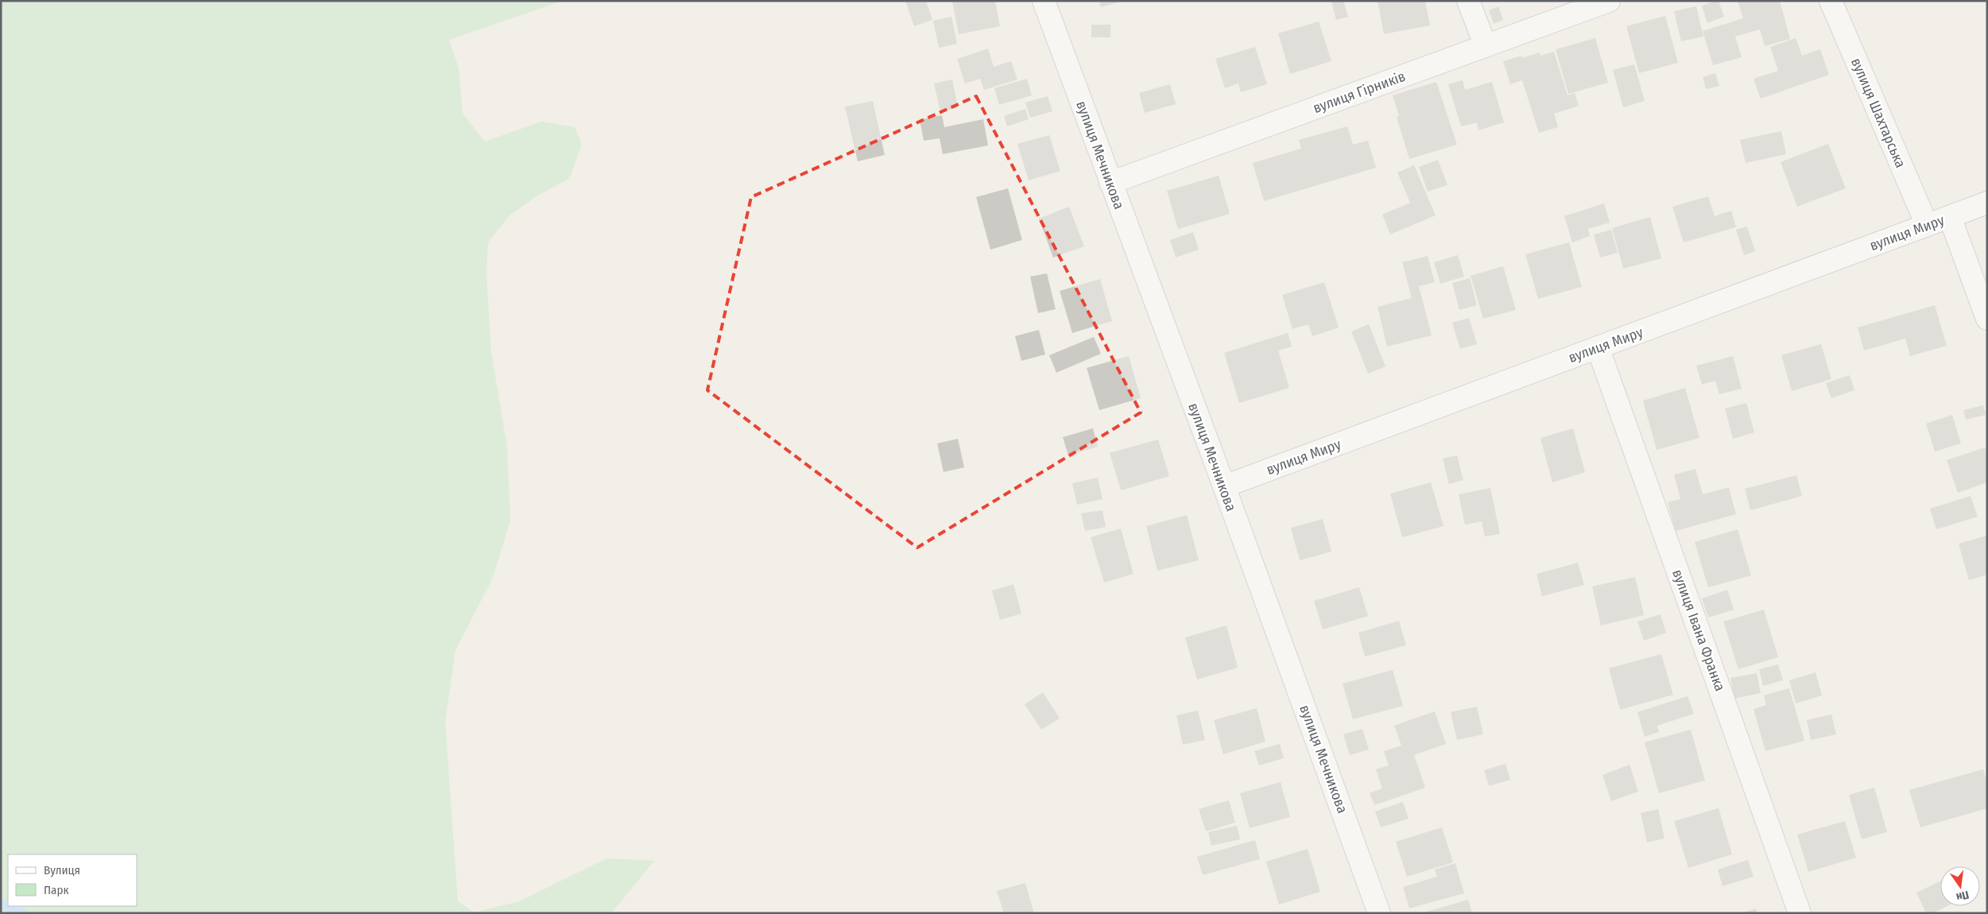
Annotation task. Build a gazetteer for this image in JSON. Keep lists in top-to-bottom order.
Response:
{
  "streets": {
    "street": [
      "вулиця Гірників",
      "вулиця Шахтарська",
      "вулиця Мечникова",
      "вулиця Миру",
      "вулиця Івана Франка"
    ]
  },
  "crossings": [
    ["вулиця Гірників", "вулиця Мечникова"],
    ["вулиця Шахтарська", "вулиця Миру"],
    ["вулиця Мечникова", "вулиця Миру"],
    ["вулиця Миру", "вулиця Івана Франка"]
  ],
  "legend": ["Вулиця", "Парк"],
  "north": "bottom"
}
